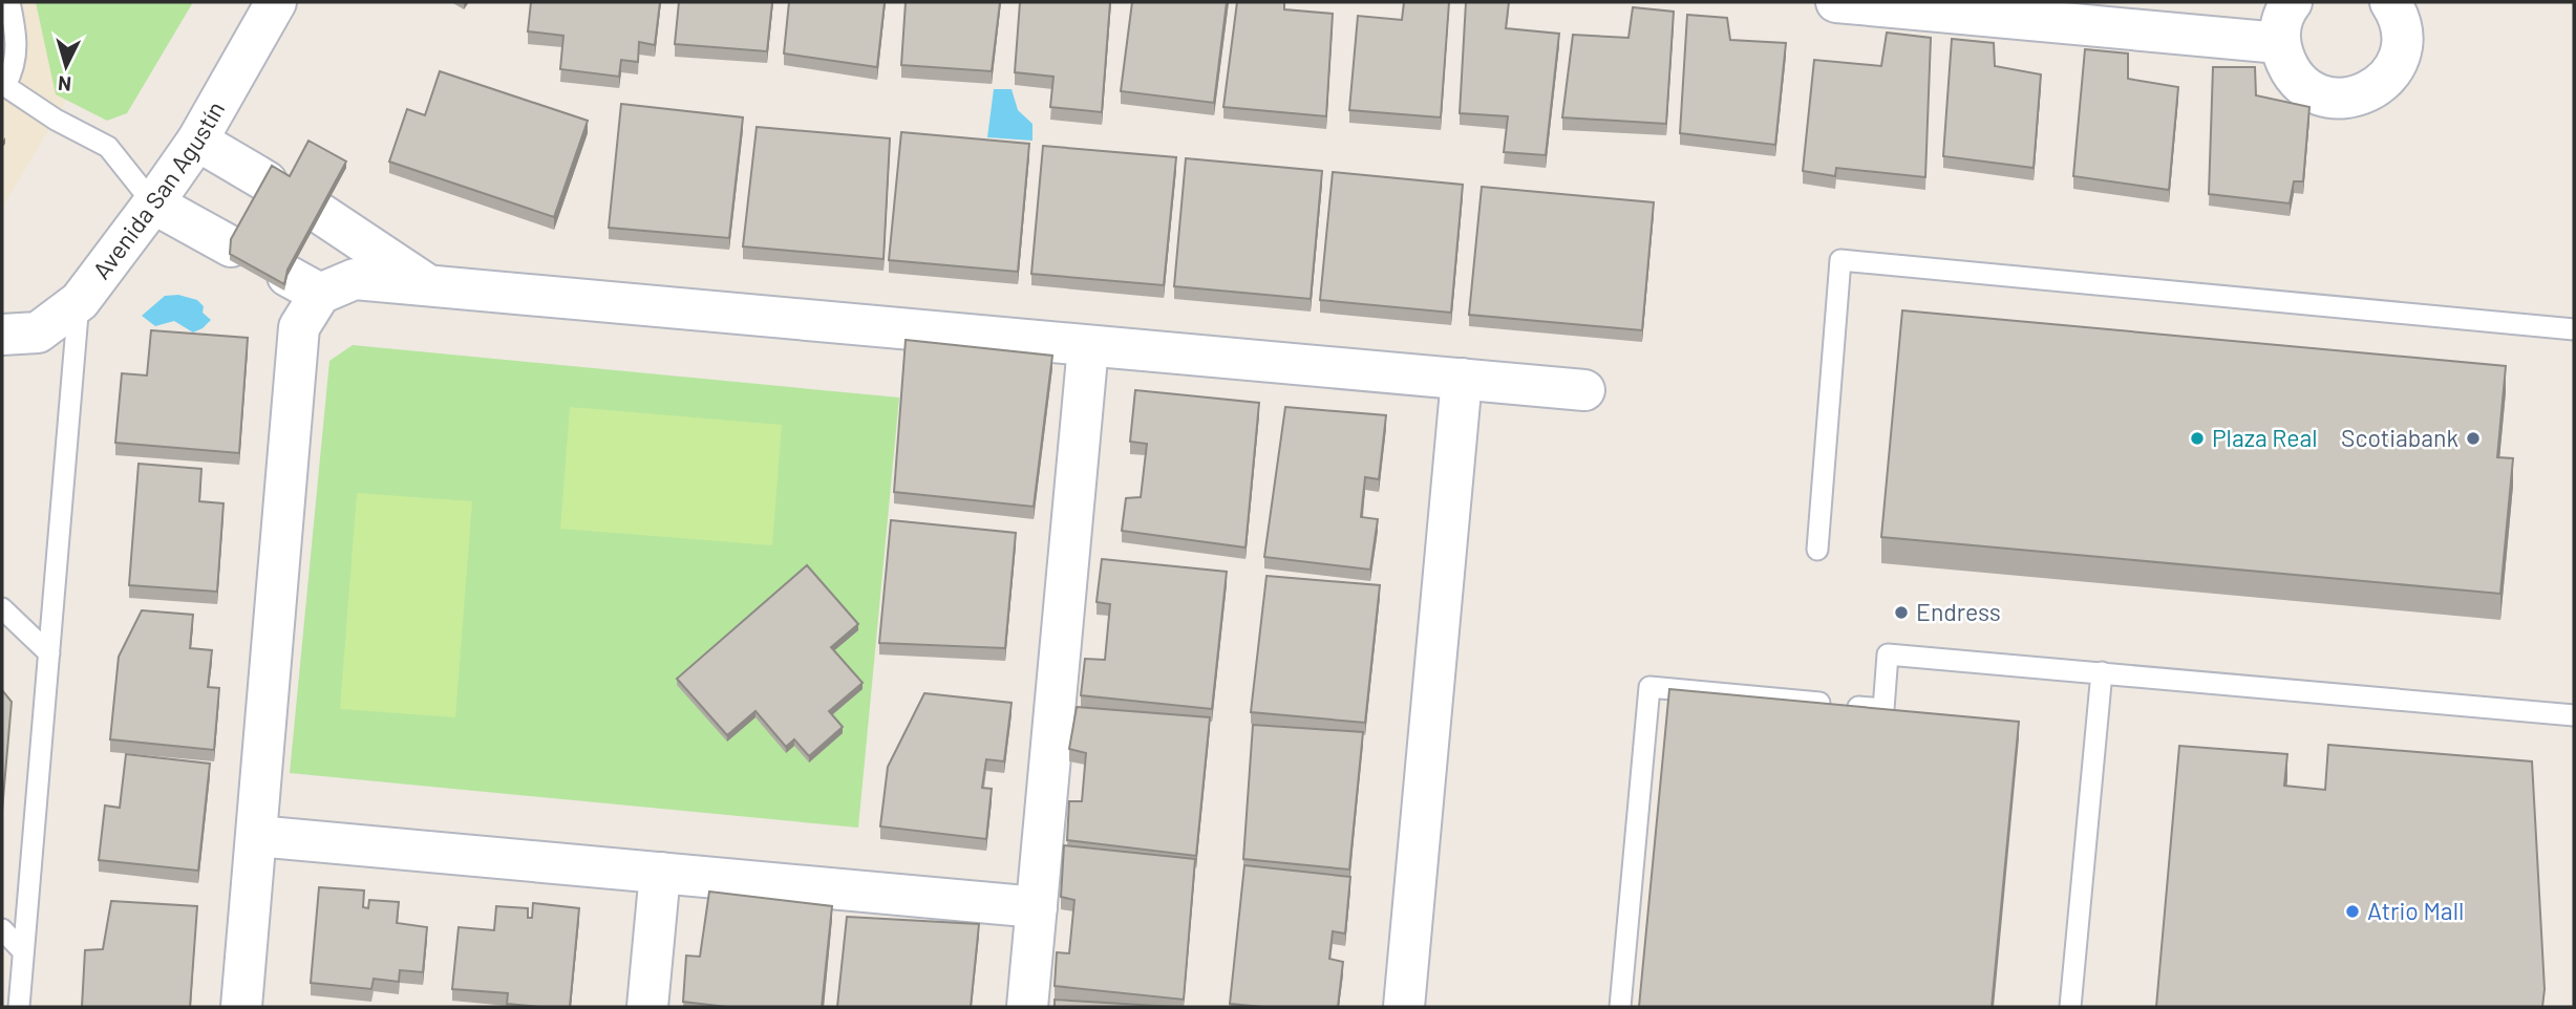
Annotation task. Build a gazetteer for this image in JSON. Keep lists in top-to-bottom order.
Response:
{
  "streets": {
    "street": ["Avenida San Agustín"]
  },
  "places": [
    "Plaza Real",
    "Scotiabank",
    "Endress",
    "Atrio Mall"
  ],
  "north": "bottom"
}
